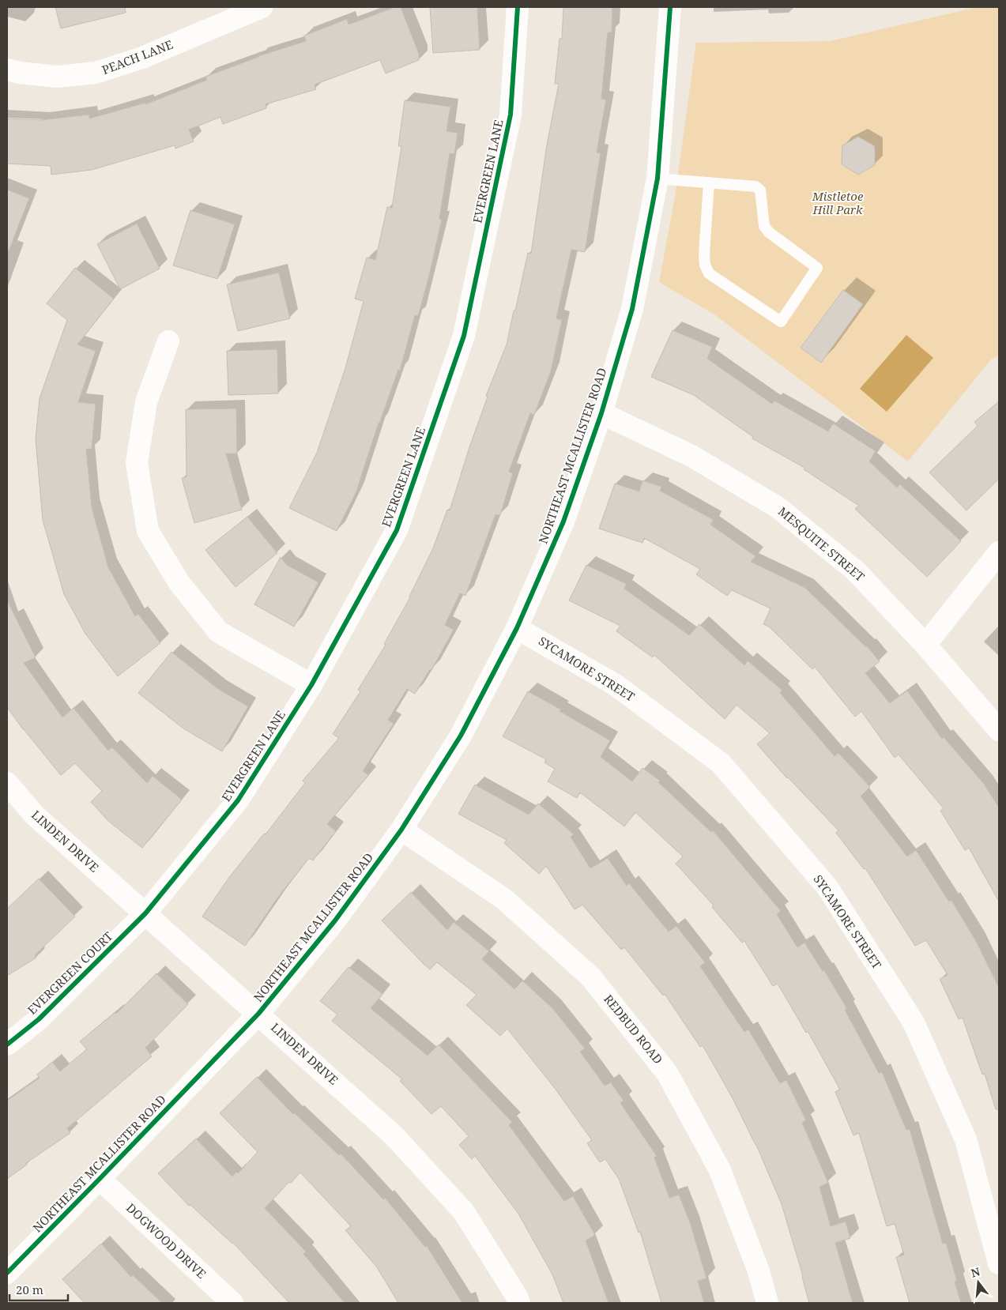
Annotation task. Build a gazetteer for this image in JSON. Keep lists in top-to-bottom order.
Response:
{
  "streets": {
    "street": [
      "PEACH LANE",
      "EVERGREEN LANE",
      "NORTHEAST MCALLISTER ROAD",
      "MESQUITE STREET",
      "SYCAMORE STREET",
      "LINDEN DRIVE",
      "EVERGREEN COURT",
      "REDBUD ROAD",
      "DOGWOOD DRIVE"
    ]
  },
  "crossings": [
    ["EVERGREEN LANE", "LINDEN DRIVE"],
    ["EVERGREEN LANE", "EVERGREEN COURT"],
    ["NORTHEAST MCALLISTER ROAD", "MESQUITE STREET"],
    ["NORTHEAST MCALLISTER ROAD", "SYCAMORE STREET"],
    ["NORTHEAST MCALLISTER ROAD", "LINDEN DRIVE"],
    ["NORTHEAST MCALLISTER ROAD", "REDBUD ROAD"],
    ["NORTHEAST MCALLISTER ROAD", "DOGWOOD DRIVE"],
    ["LINDEN DRIVE", "EVERGREEN COURT"]
  ],
  "parks": ["Mistletoe Hill Park"],
  "scale_bar": "20 m",
  "north": "top"
}
